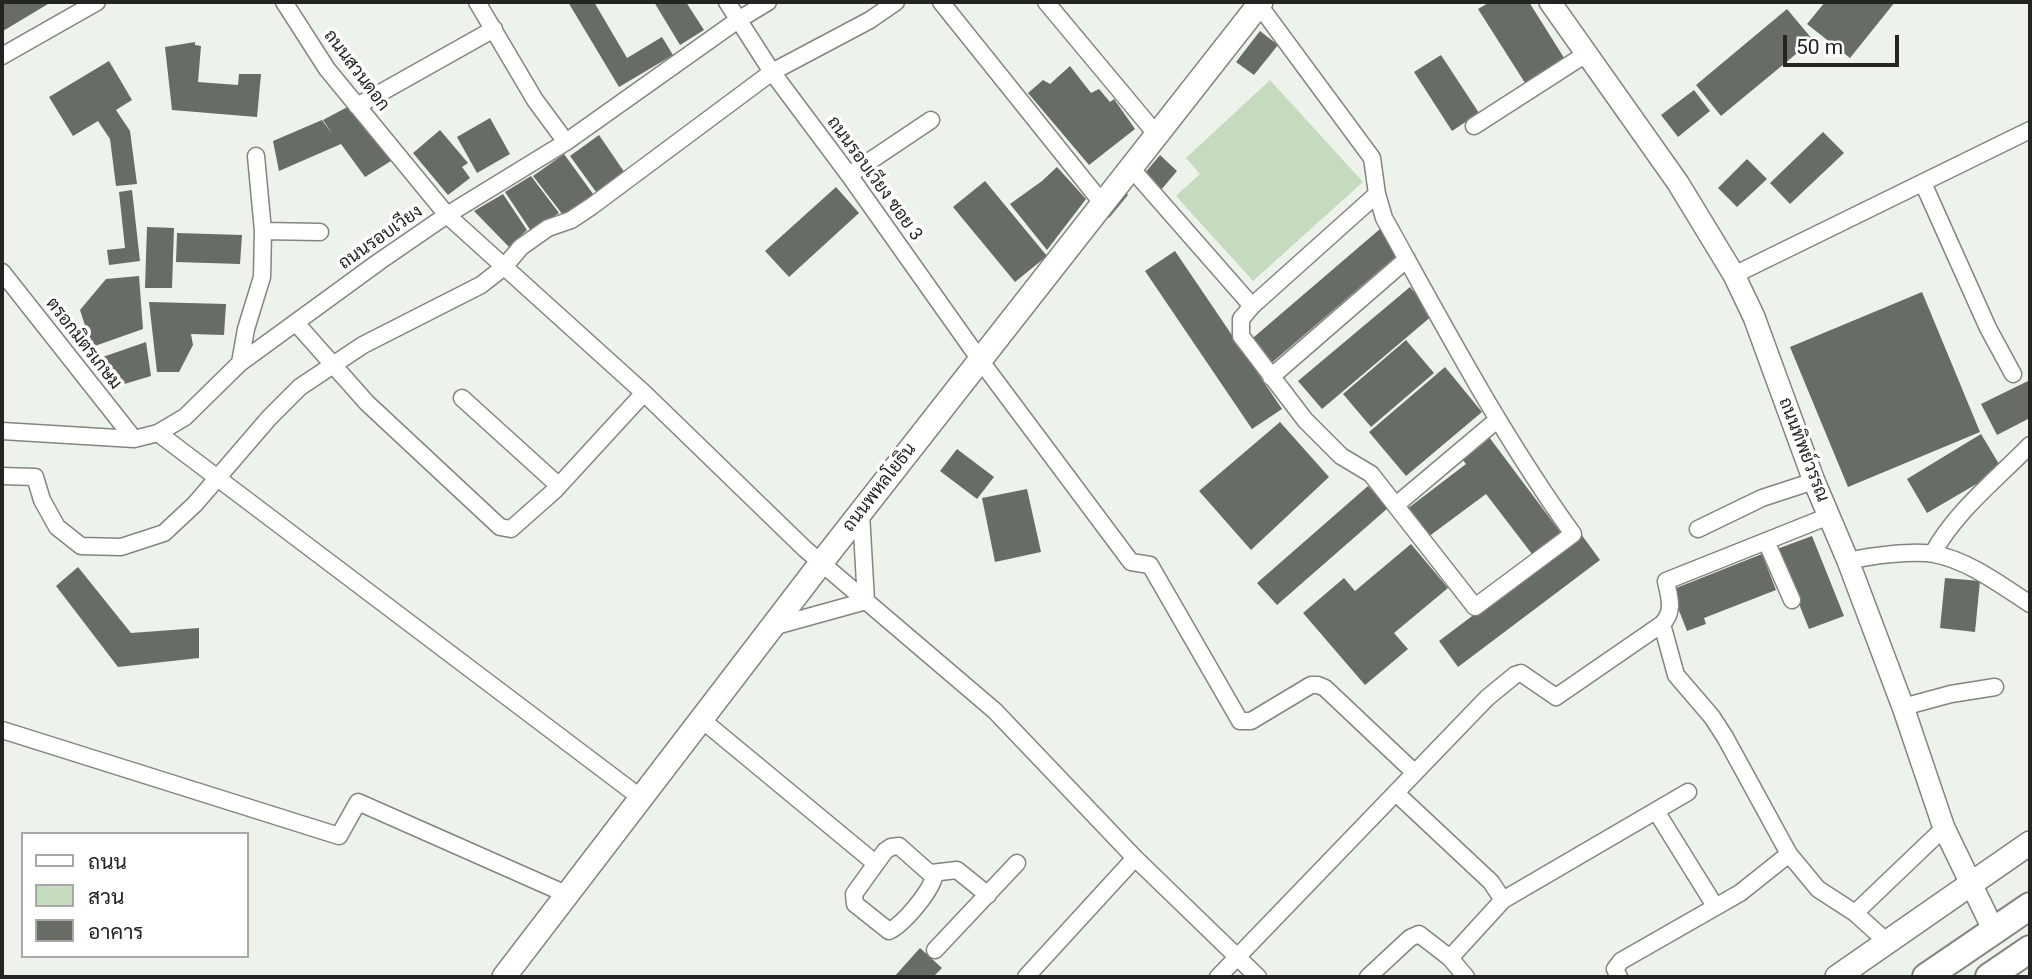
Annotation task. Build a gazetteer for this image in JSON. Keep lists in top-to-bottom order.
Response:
{
  "streets": {
    "main road": ["ถนนพหลโยธิน"],
    "street": [
      "ถนนสวนดอก",
      "ถนนรอบเวียง ซอย 3",
      "ถนนรอบเวียง",
      "ตรอกมิตรเกษม",
      "ถนนทิพย์วรรณ"
    ]
  },
  "crossings": [
    ["ถนนสวนดอก", "ถนนรอบเวียง"],
    ["ถนนสวนดอก", "ถนนพหลโยธิน"],
    ["ถนนรอบเวียง ซอย 3", "ถนนรอบเวียง"],
    ["ถนนรอบเวียง ซอย 3", "ถนนพหลโยธิน"],
    ["ถนนรอบเวียง", "ตรอกมิตรเกษม"]
  ],
  "legend": ["ถนน", "สวน", "อาคาร"],
  "scale_bar": "50 m"
}
